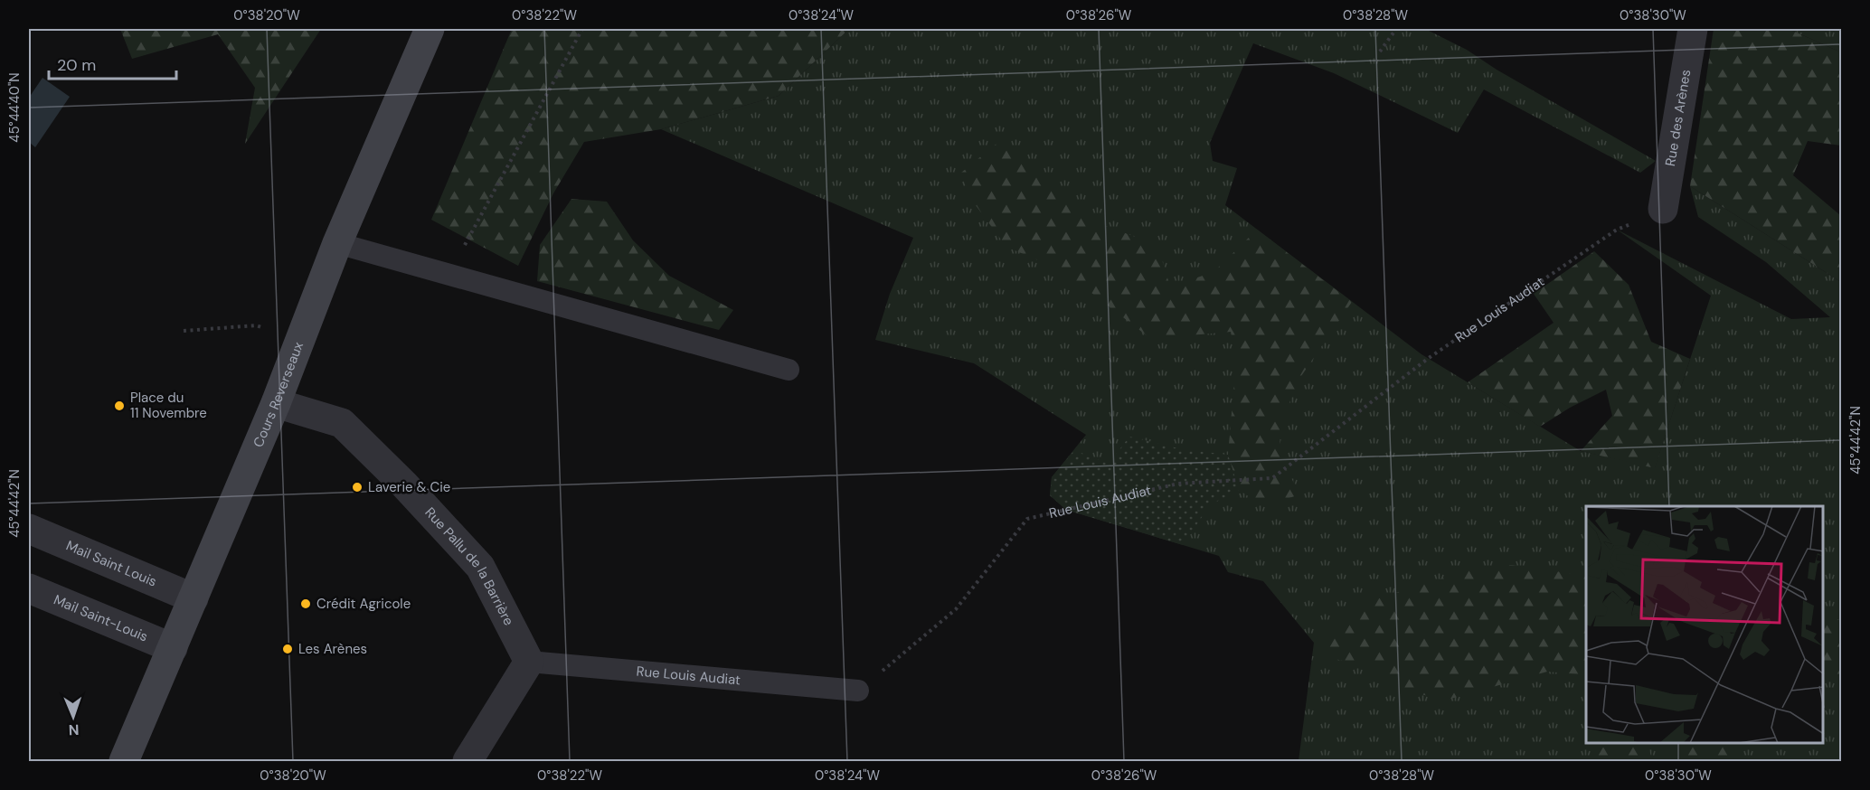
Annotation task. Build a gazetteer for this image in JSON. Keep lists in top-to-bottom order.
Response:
{
  "streets": {
    "main road": ["Cours Reverseaux"],
    "street": [
      "Rue des Arènes",
      "Mail Saint Louis",
      "Rue Pallu de la Barrière",
      "Mail Saint-Louis"
    ],
    "lane": ["Rue Louis Audiat"]
  },
  "crossings": [
    ["Rue des Arènes", "Rue Louis Audiat"],
    ["Rue Louis Audiat", "Rue Pallu de la Barrière"],
    ["Cours Reverseaux", "Mail Saint Louis"],
    ["Cours Reverseaux", "Rue Pallu de la Barrière"],
    ["Cours Reverseaux", "Mail Saint-Louis"]
  ],
  "places": [
    "Place du 11 Novembre",
    "Laverie & Cie",
    "Crédit Agricole",
    "Les Arènes"
  ],
  "scale_bar": "20 m",
  "north": "bottom",
  "coordinates": [
    "0°38'20\"W",
    "0°38'22\"W",
    "0°38'24\"W",
    "0°38'26\"W",
    "0°38'28\"W",
    "0°38'30\"W",
    "45°44'40\"N",
    "45°44'42\"N"
  ]
}
